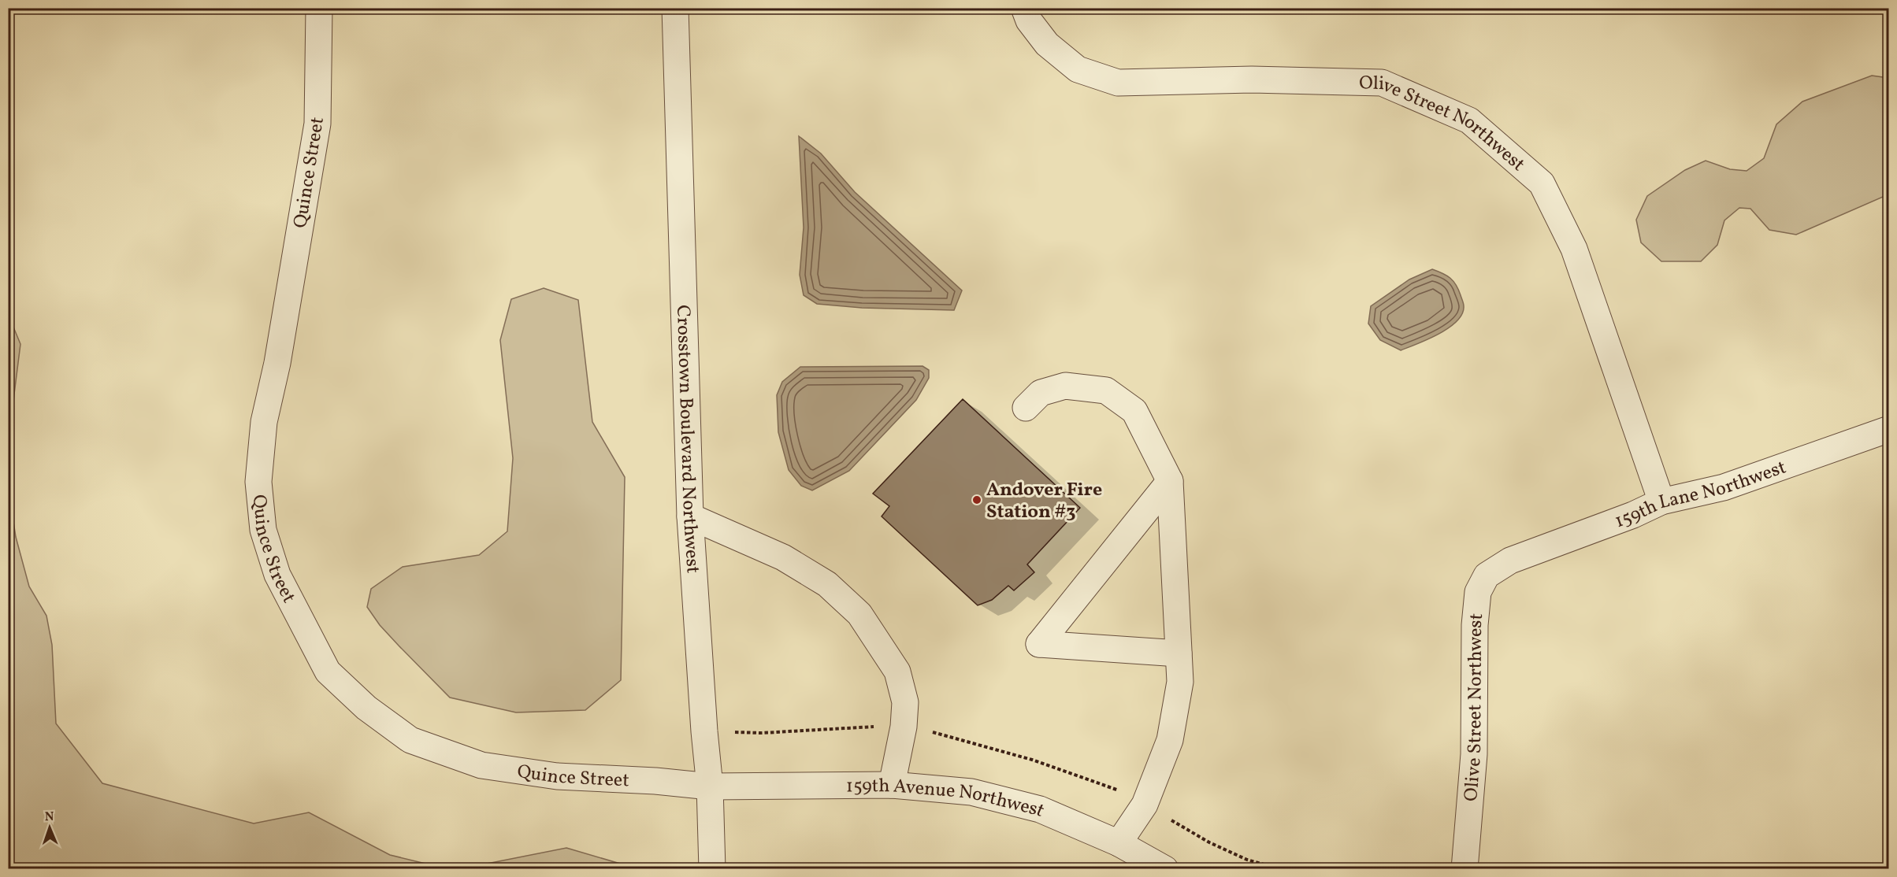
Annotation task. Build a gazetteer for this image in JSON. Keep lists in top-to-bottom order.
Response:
{
  "streets": {
    "street": [
      "Olive Street Northwest",
      "Quince Street",
      "Crosstown Boulevard Northwest",
      "159th Lane Northwest",
      "159th Avenue Northwest"
    ]
  },
  "crossings": [
    ["Olive Street Northwest", "159th Lane Northwest"],
    ["Quince Street", "Crosstown Boulevard Northwest"],
    ["Quince Street", "159th Avenue Northwest"],
    ["Crosstown Boulevard Northwest", "159th Avenue Northwest"]
  ],
  "places": ["Andover Fire Station #3"],
  "north": "top"
}
